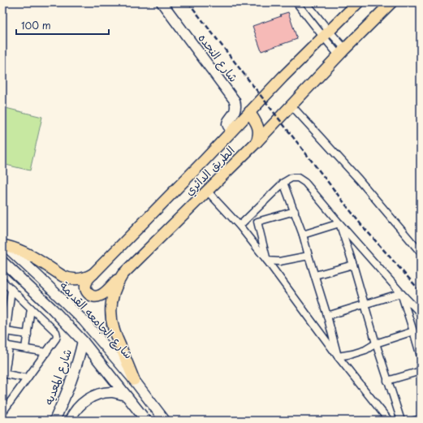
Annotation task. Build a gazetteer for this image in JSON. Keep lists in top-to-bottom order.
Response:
{
  "streets": {
    "main road": [
      "شارع النجده",
      "الطريق الدائري",
      "شارع الجامعه القديمة",
      "شارع المعديه"
    ]
  },
  "crossings": [
    ["شارع النجده", "الطريق الدائري"],
    ["الطريق الدائري", "شارع الجامعه القديمة"]
  ],
  "scale_bar": "100 m"
}
